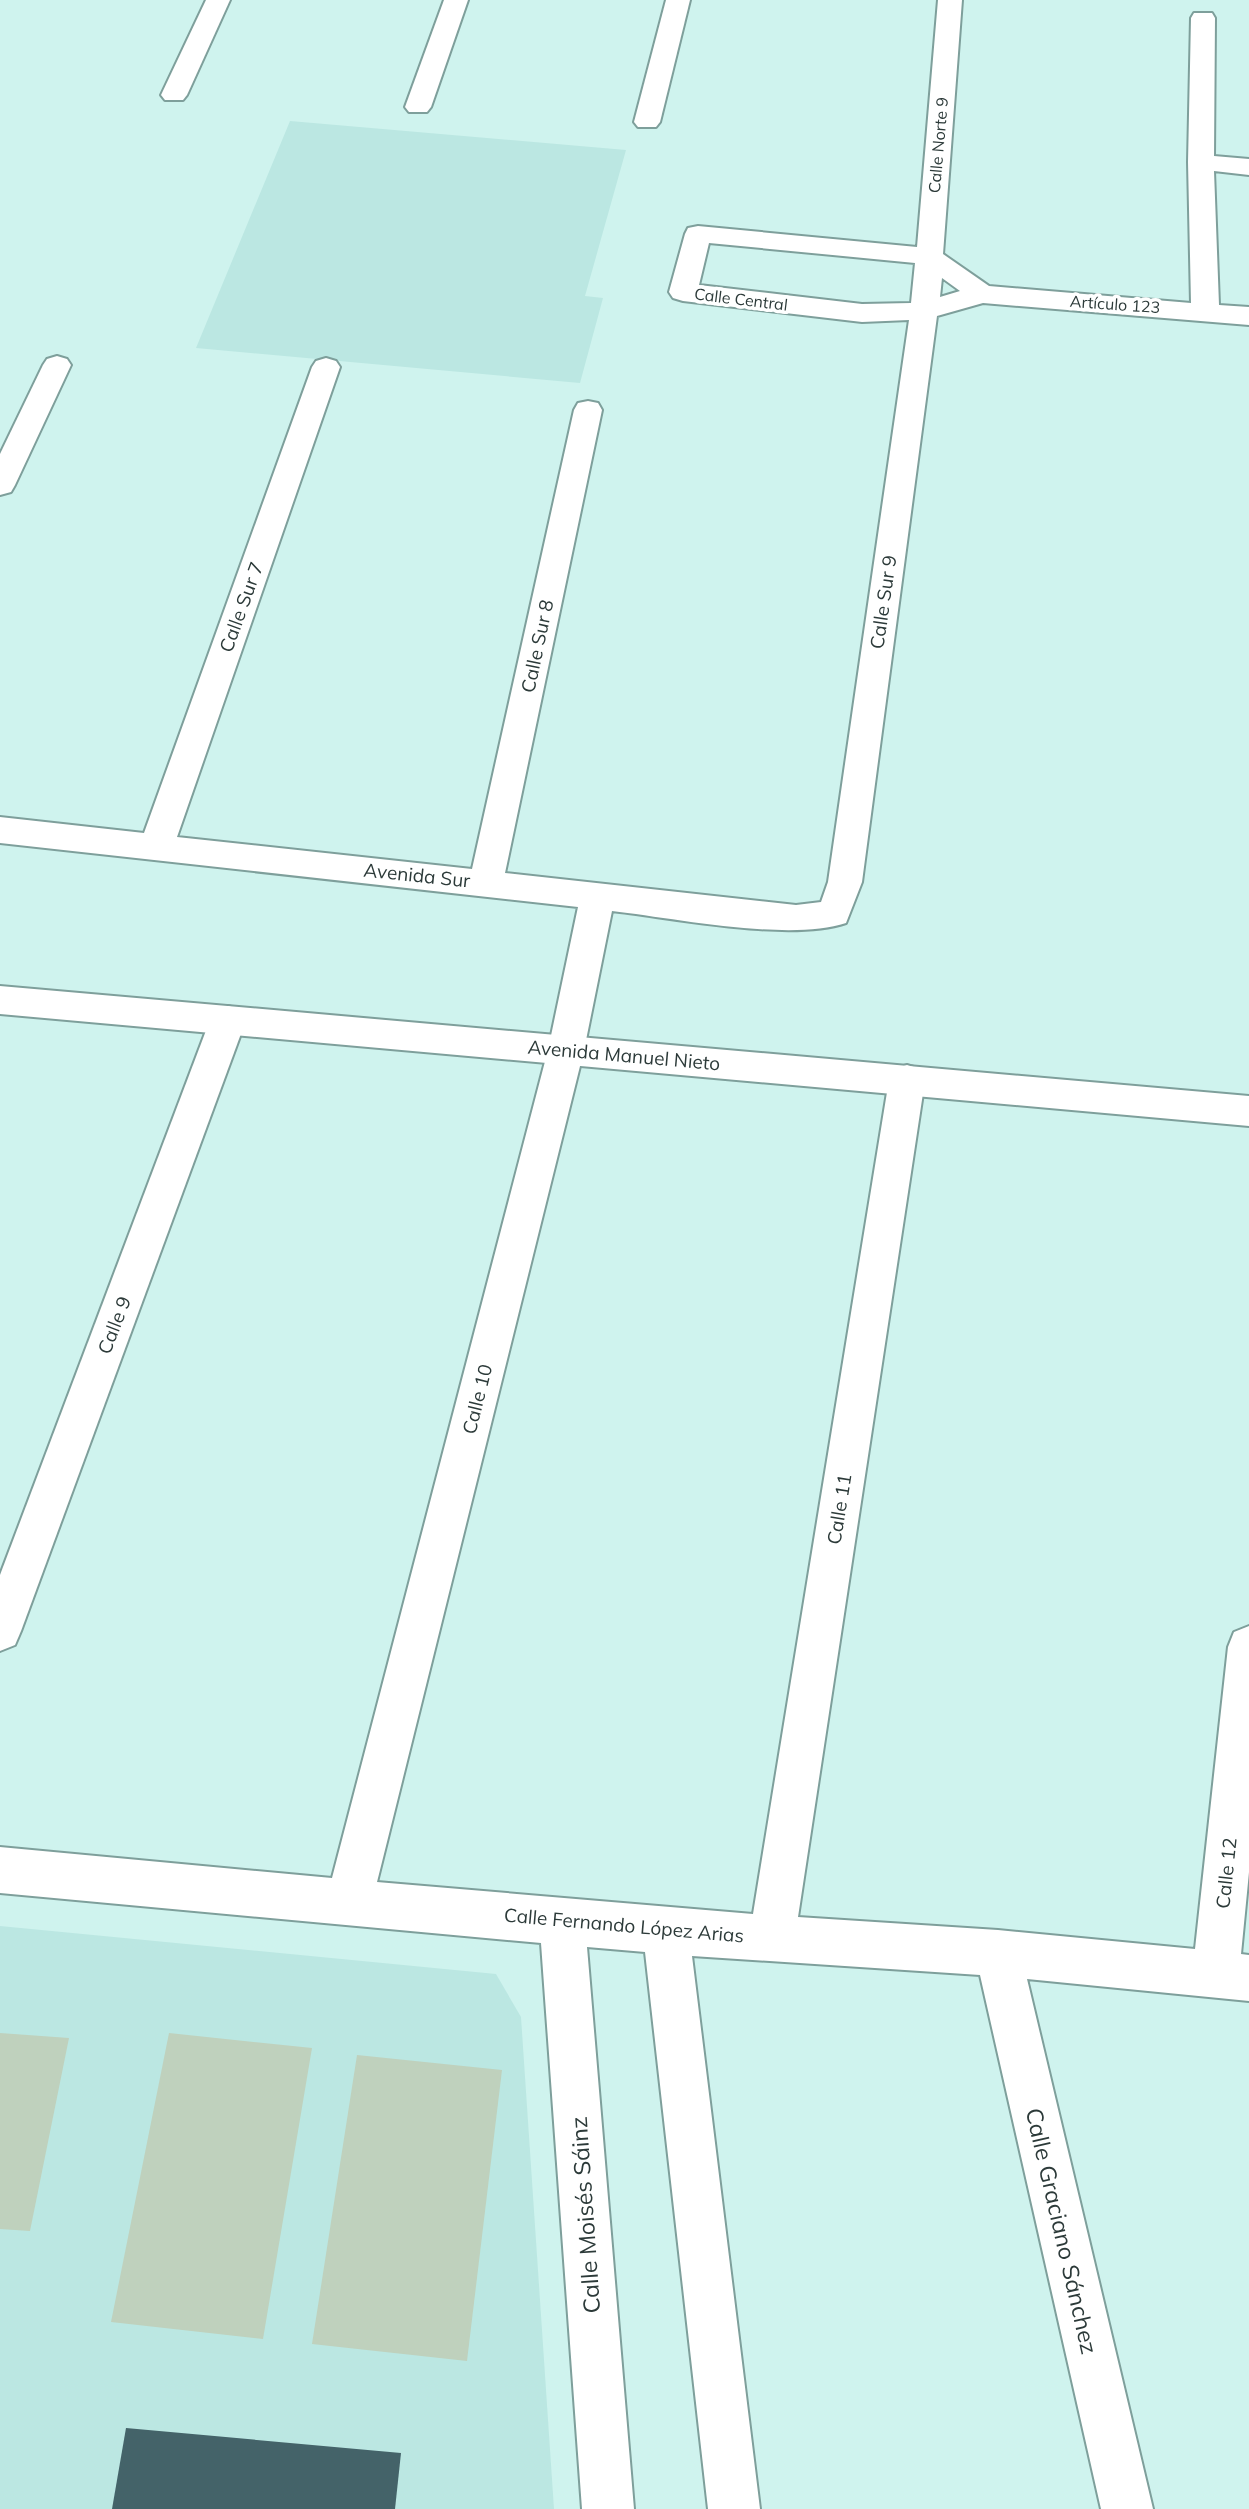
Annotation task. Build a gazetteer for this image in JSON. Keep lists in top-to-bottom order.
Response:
{
  "streets": {
    "street": [
      "Calle Norte 9",
      "Calle Central",
      "Artículo 123",
      "Calle Sur 9",
      "Calle Sur 7",
      "Calle Sur 8",
      "Avenida Sur",
      "Avenida Manuel Nieto",
      "Calle 9",
      "Calle 10",
      "Calle 11",
      "Calle 12",
      "Calle Fernando López Arias",
      "Calle Moisés Sáinz",
      "Calle Graciano Sánchez"
    ]
  },
  "crossings": [
    ["Calle Norte 9", "Calle Central"],
    ["Calle Norte 9", "Artículo 123"],
    ["Calle Norte 9", "Calle Sur 9"],
    ["Calle Central", "Artículo 123"],
    ["Calle Central", "Calle Sur 9"],
    ["Artículo 123", "Calle Sur 9"],
    ["Calle Sur 9", "Avenida Sur"],
    ["Calle Sur 7", "Avenida Sur"],
    ["Calle Sur 8", "Avenida Sur"],
    ["Avenida Sur", "Calle 10"],
    ["Avenida Manuel Nieto", "Calle 9"],
    ["Avenida Manuel Nieto", "Calle 10"],
    ["Avenida Manuel Nieto", "Calle 11"],
    ["Calle 10", "Calle Fernando López Arias"],
    ["Calle 11", "Calle Fernando López Arias"],
    ["Calle 12", "Calle Fernando López Arias"],
    ["Calle Fernando López Arias", "Calle Moisés Sáinz"],
    ["Calle Fernando López Arias", "Calle Graciano Sánchez"]
  ]
}
